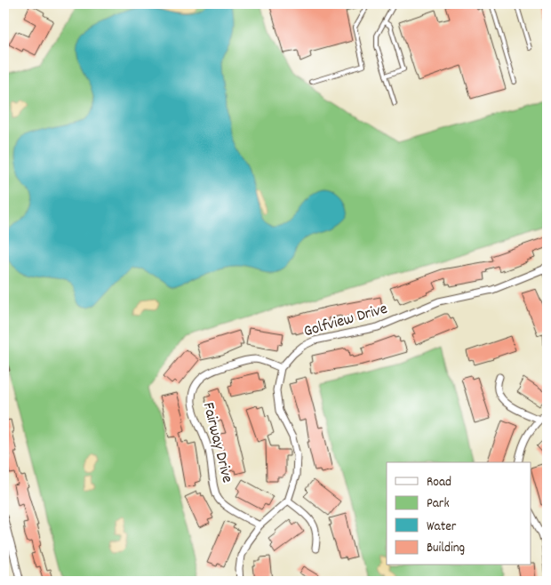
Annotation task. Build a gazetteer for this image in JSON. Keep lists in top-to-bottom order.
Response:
{
  "streets": {
    "street": ["Golfview Drive", "Fairway Drive"]
  },
  "crossings": [
    ["Golfview Drive", "Fairway Drive"]
  ],
  "legend": [
    "Road",
    "Park",
    "Water",
    "Building"
  ]
}
